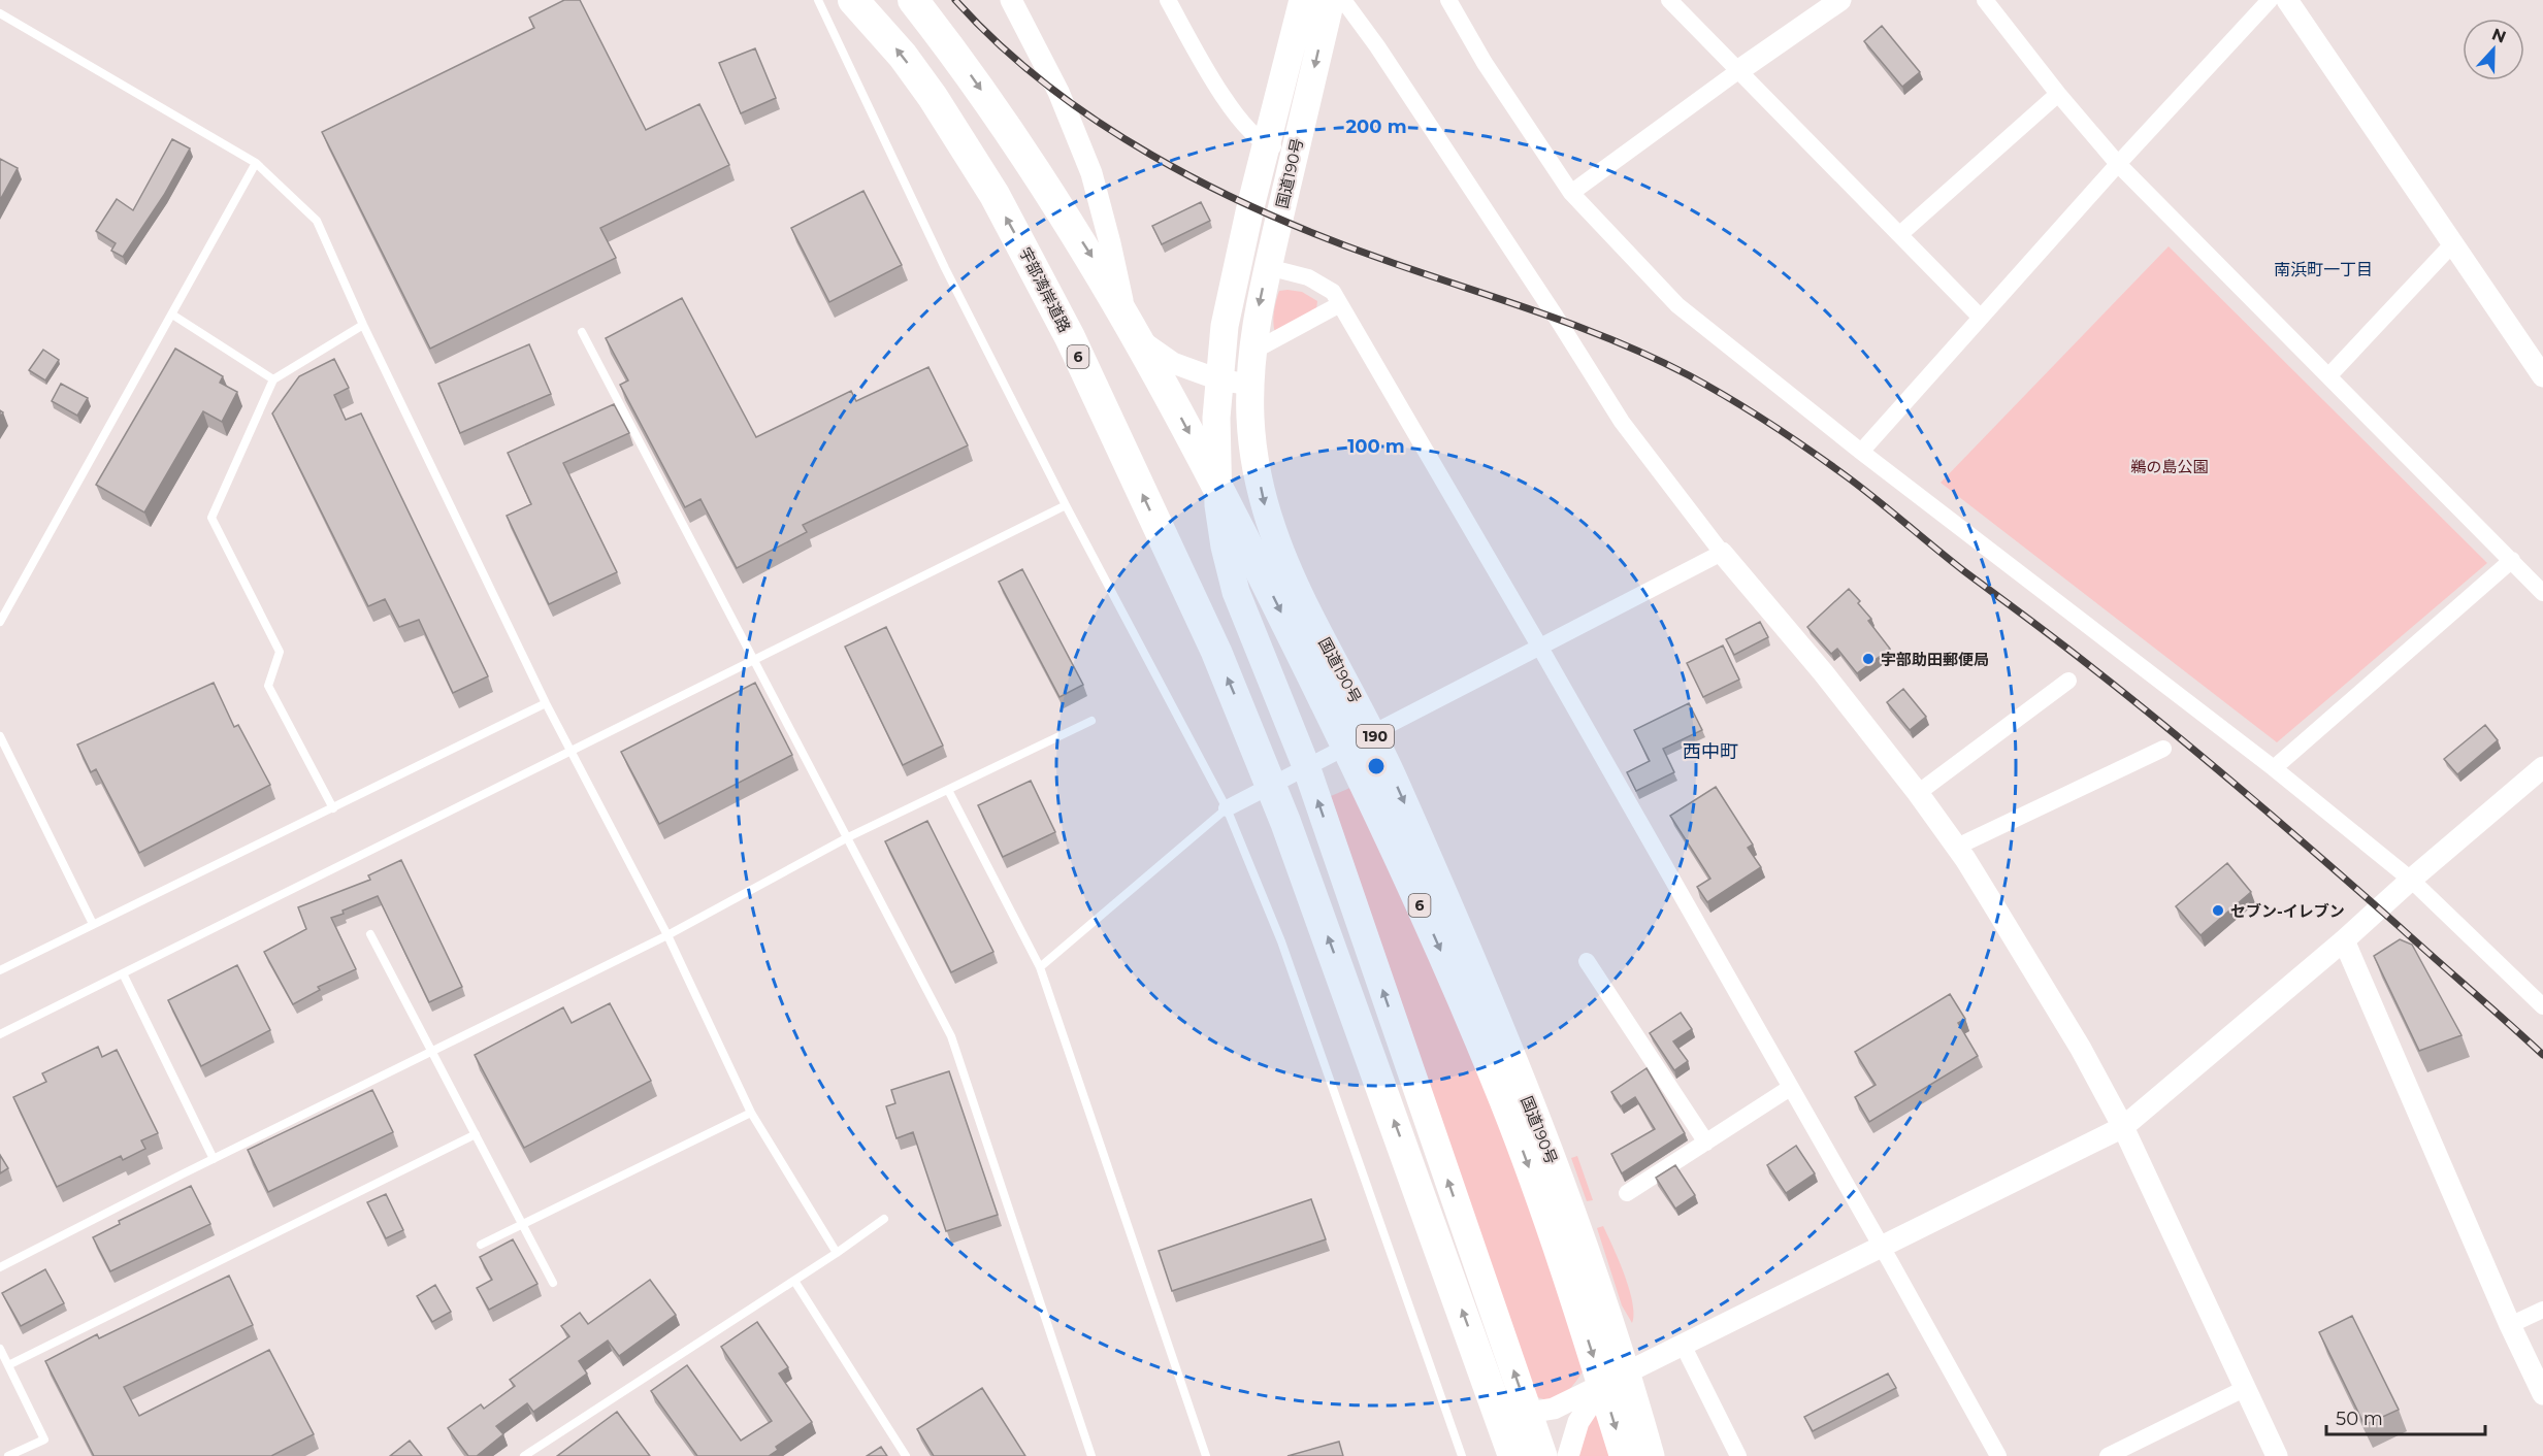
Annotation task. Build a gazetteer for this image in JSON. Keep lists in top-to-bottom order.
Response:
{
  "streets": {
    "highway": [
      "国道190号",
      "宇部湾岸道路",
      "6",
      "190"
    ]
  },
  "crossings": [
    ["国道190号", "6"],
    ["宇部湾岸道路", "6"]
  ],
  "districts": ["南浜町一丁目", "西中町"],
  "parks": ["鵜の島公園"],
  "places": ["宇部助田郵便局", "セブン-イレブン"],
  "scale_bar": "50 m",
  "north": "top",
  "rings": ["200 m", "100 m"]
}
